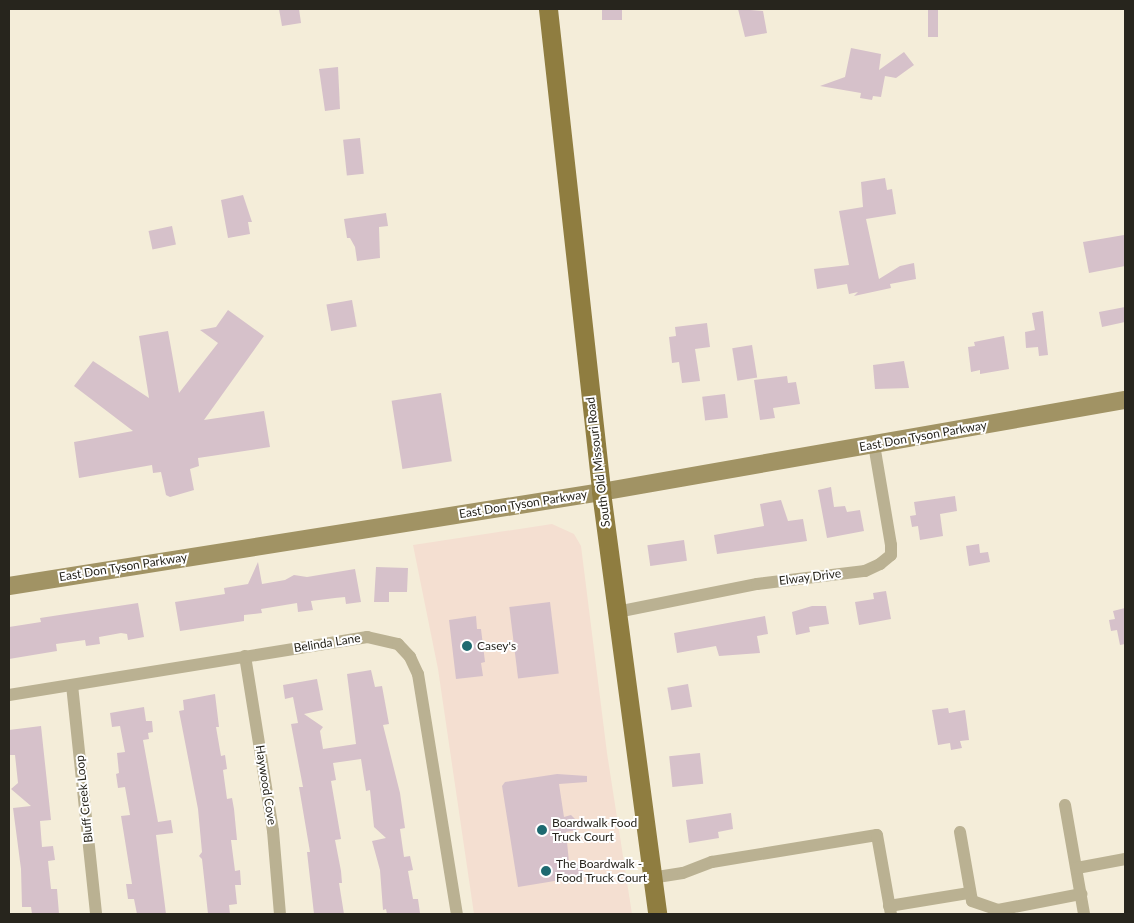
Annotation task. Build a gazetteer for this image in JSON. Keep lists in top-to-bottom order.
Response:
{
  "streets": {
    "main road": ["East Don Tyson Parkway", "South Old Missouri Road"],
    "street": [
      "Elway Drive",
      "Belinda Lane",
      "Haywood Cove",
      "Bluff Creek Loop"
    ]
  },
  "crossings": [
    ["East Don Tyson Parkway", "South Old Missouri Road"],
    ["East Don Tyson Parkway", "Elway Drive"],
    ["South Old Missouri Road", "Elway Drive"],
    ["Belinda Lane", "Haywood Cove"],
    ["Belinda Lane", "Bluff Creek Loop"]
  ],
  "places": ["Casey's", "Boardwalk Food Truck Court", "The Boardwalk - Food Truck Court"]
}
